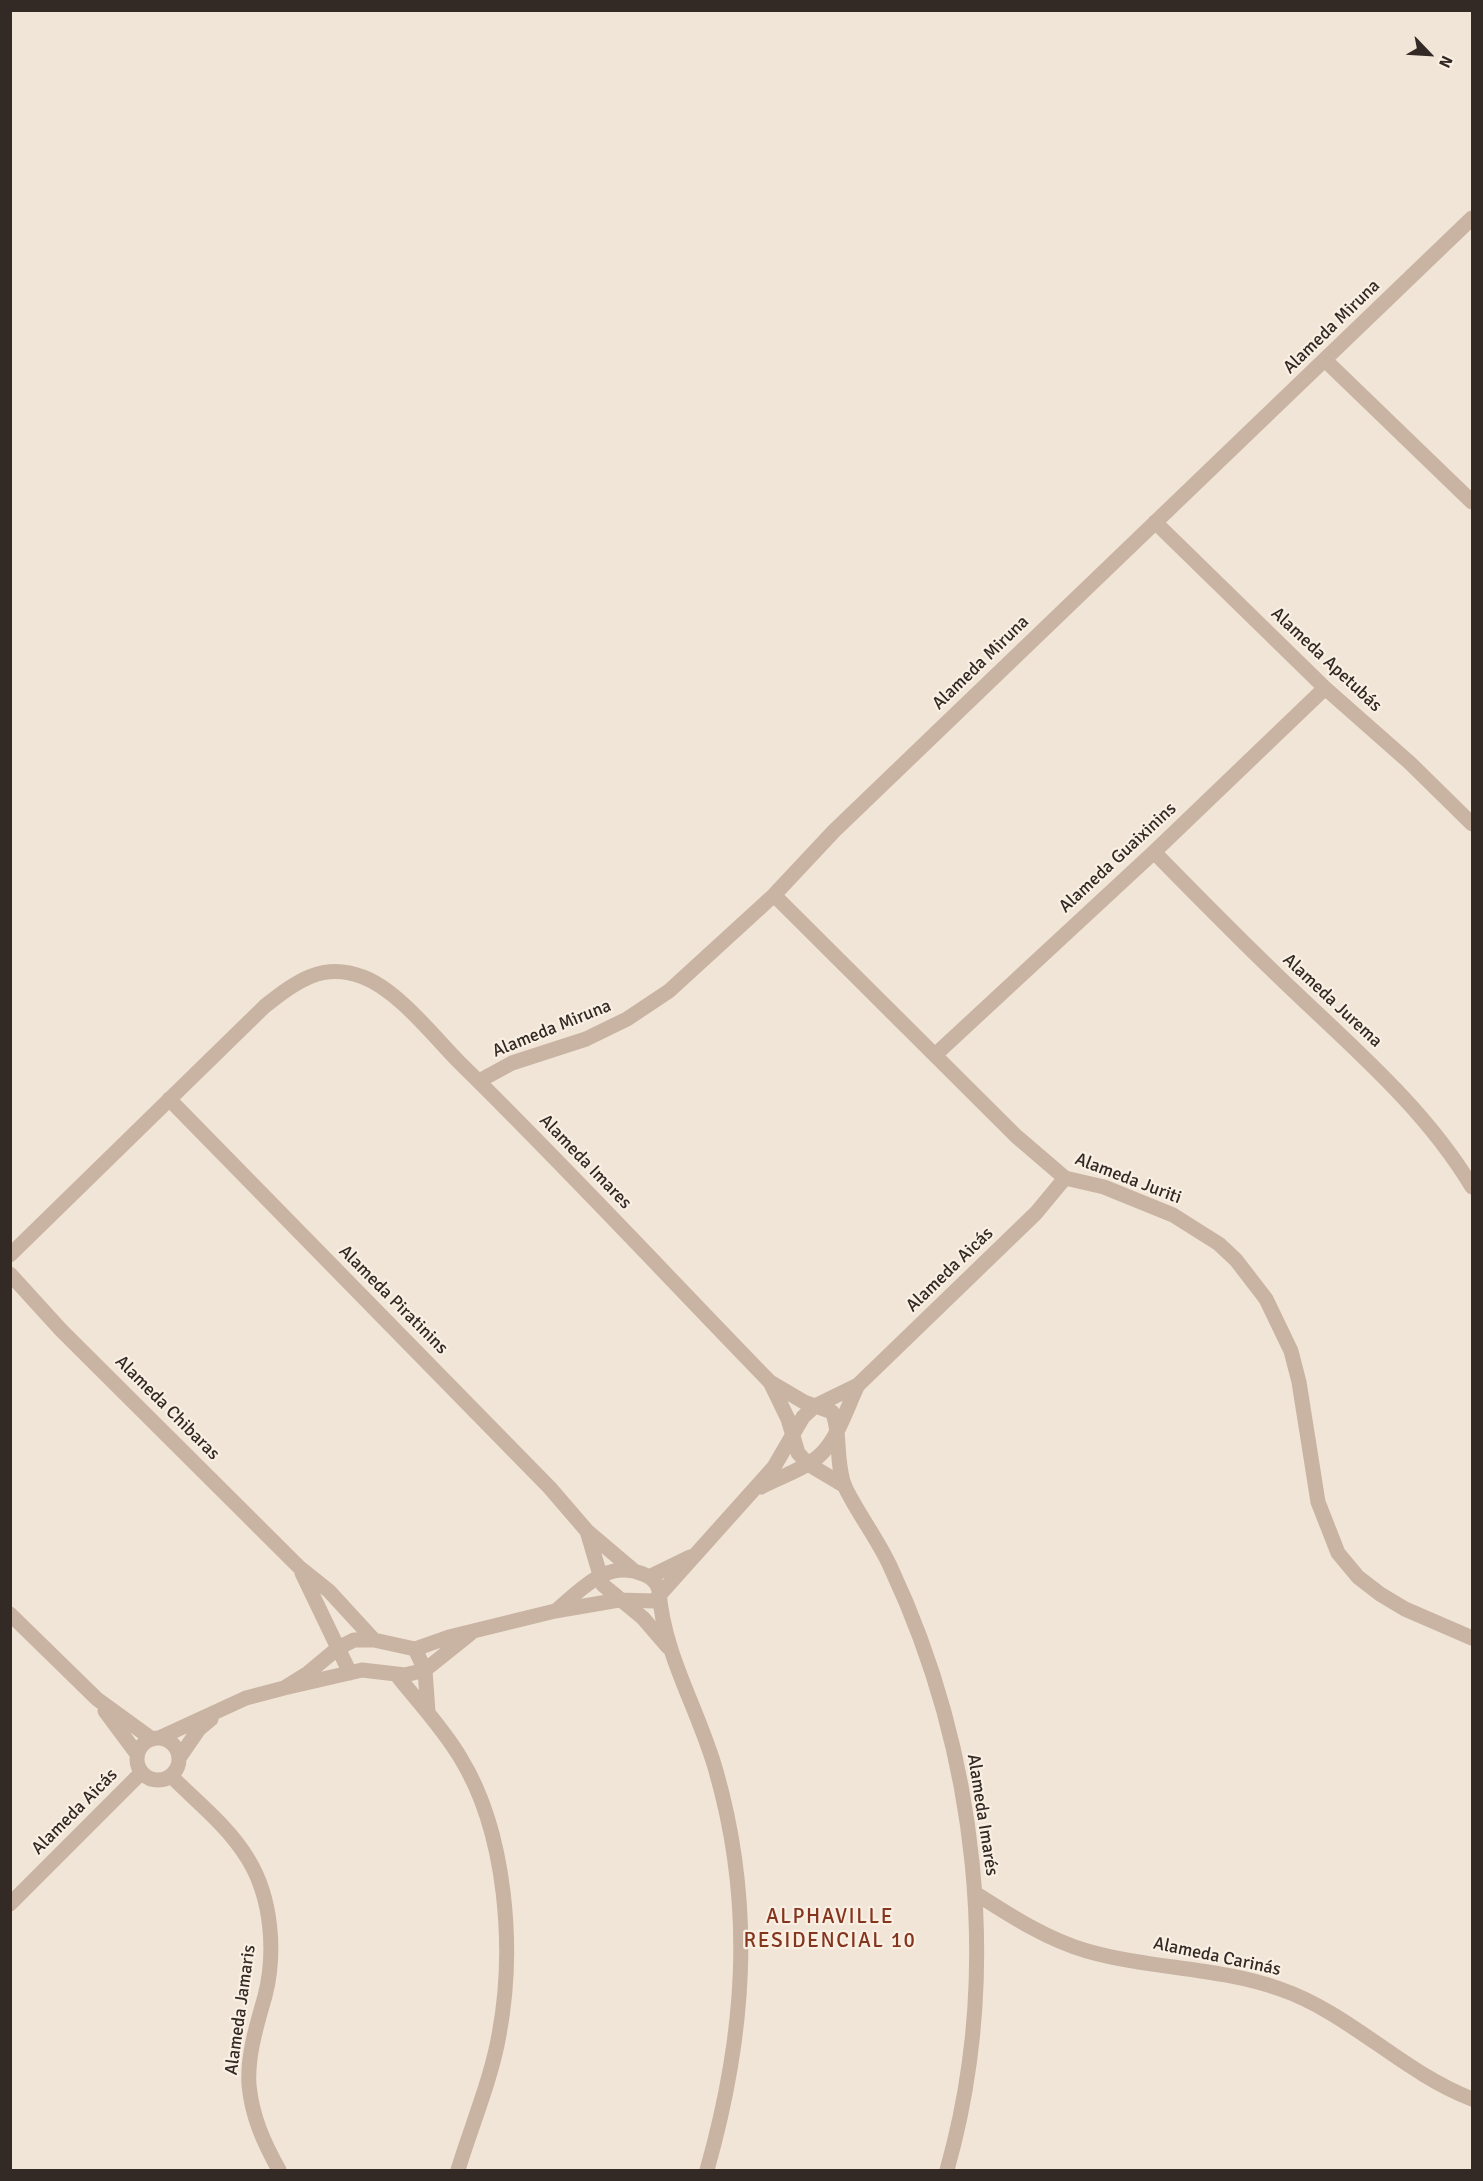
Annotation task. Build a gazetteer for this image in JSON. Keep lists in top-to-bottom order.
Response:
{
  "streets": {
    "street": [
      "Alameda Miruna",
      "Alameda Apetubás",
      "Alameda Guaixinins",
      "Alameda Jurema",
      "Alameda Imares",
      "Alameda Juriti",
      "Alameda Aicás",
      "Alameda Piratinins",
      "Alameda Chibaras",
      "Alameda Imarés",
      "Alameda Carinás",
      "Alameda Jamaris"
    ]
  },
  "crossings": [
    ["Alameda Miruna", "Alameda Apetubás"],
    ["Alameda Miruna", "Alameda Imares"],
    ["Alameda Miruna", "Alameda Juriti"],
    ["Alameda Apetubás", "Alameda Guaixinins"],
    ["Alameda Guaixinins", "Alameda Jurema"],
    ["Alameda Guaixinins", "Alameda Juriti"],
    ["Alameda Imares", "Alameda Piratinins"],
    ["Alameda Juriti", "Alameda Aicás"],
    ["Alameda Aicás", "Alameda Jamaris"],
    ["Alameda Imarés", "Alameda Carinás"]
  ],
  "districts": ["ALPHAVILLE RESIDENCIAL 10"],
  "north": "bottom right"
}
